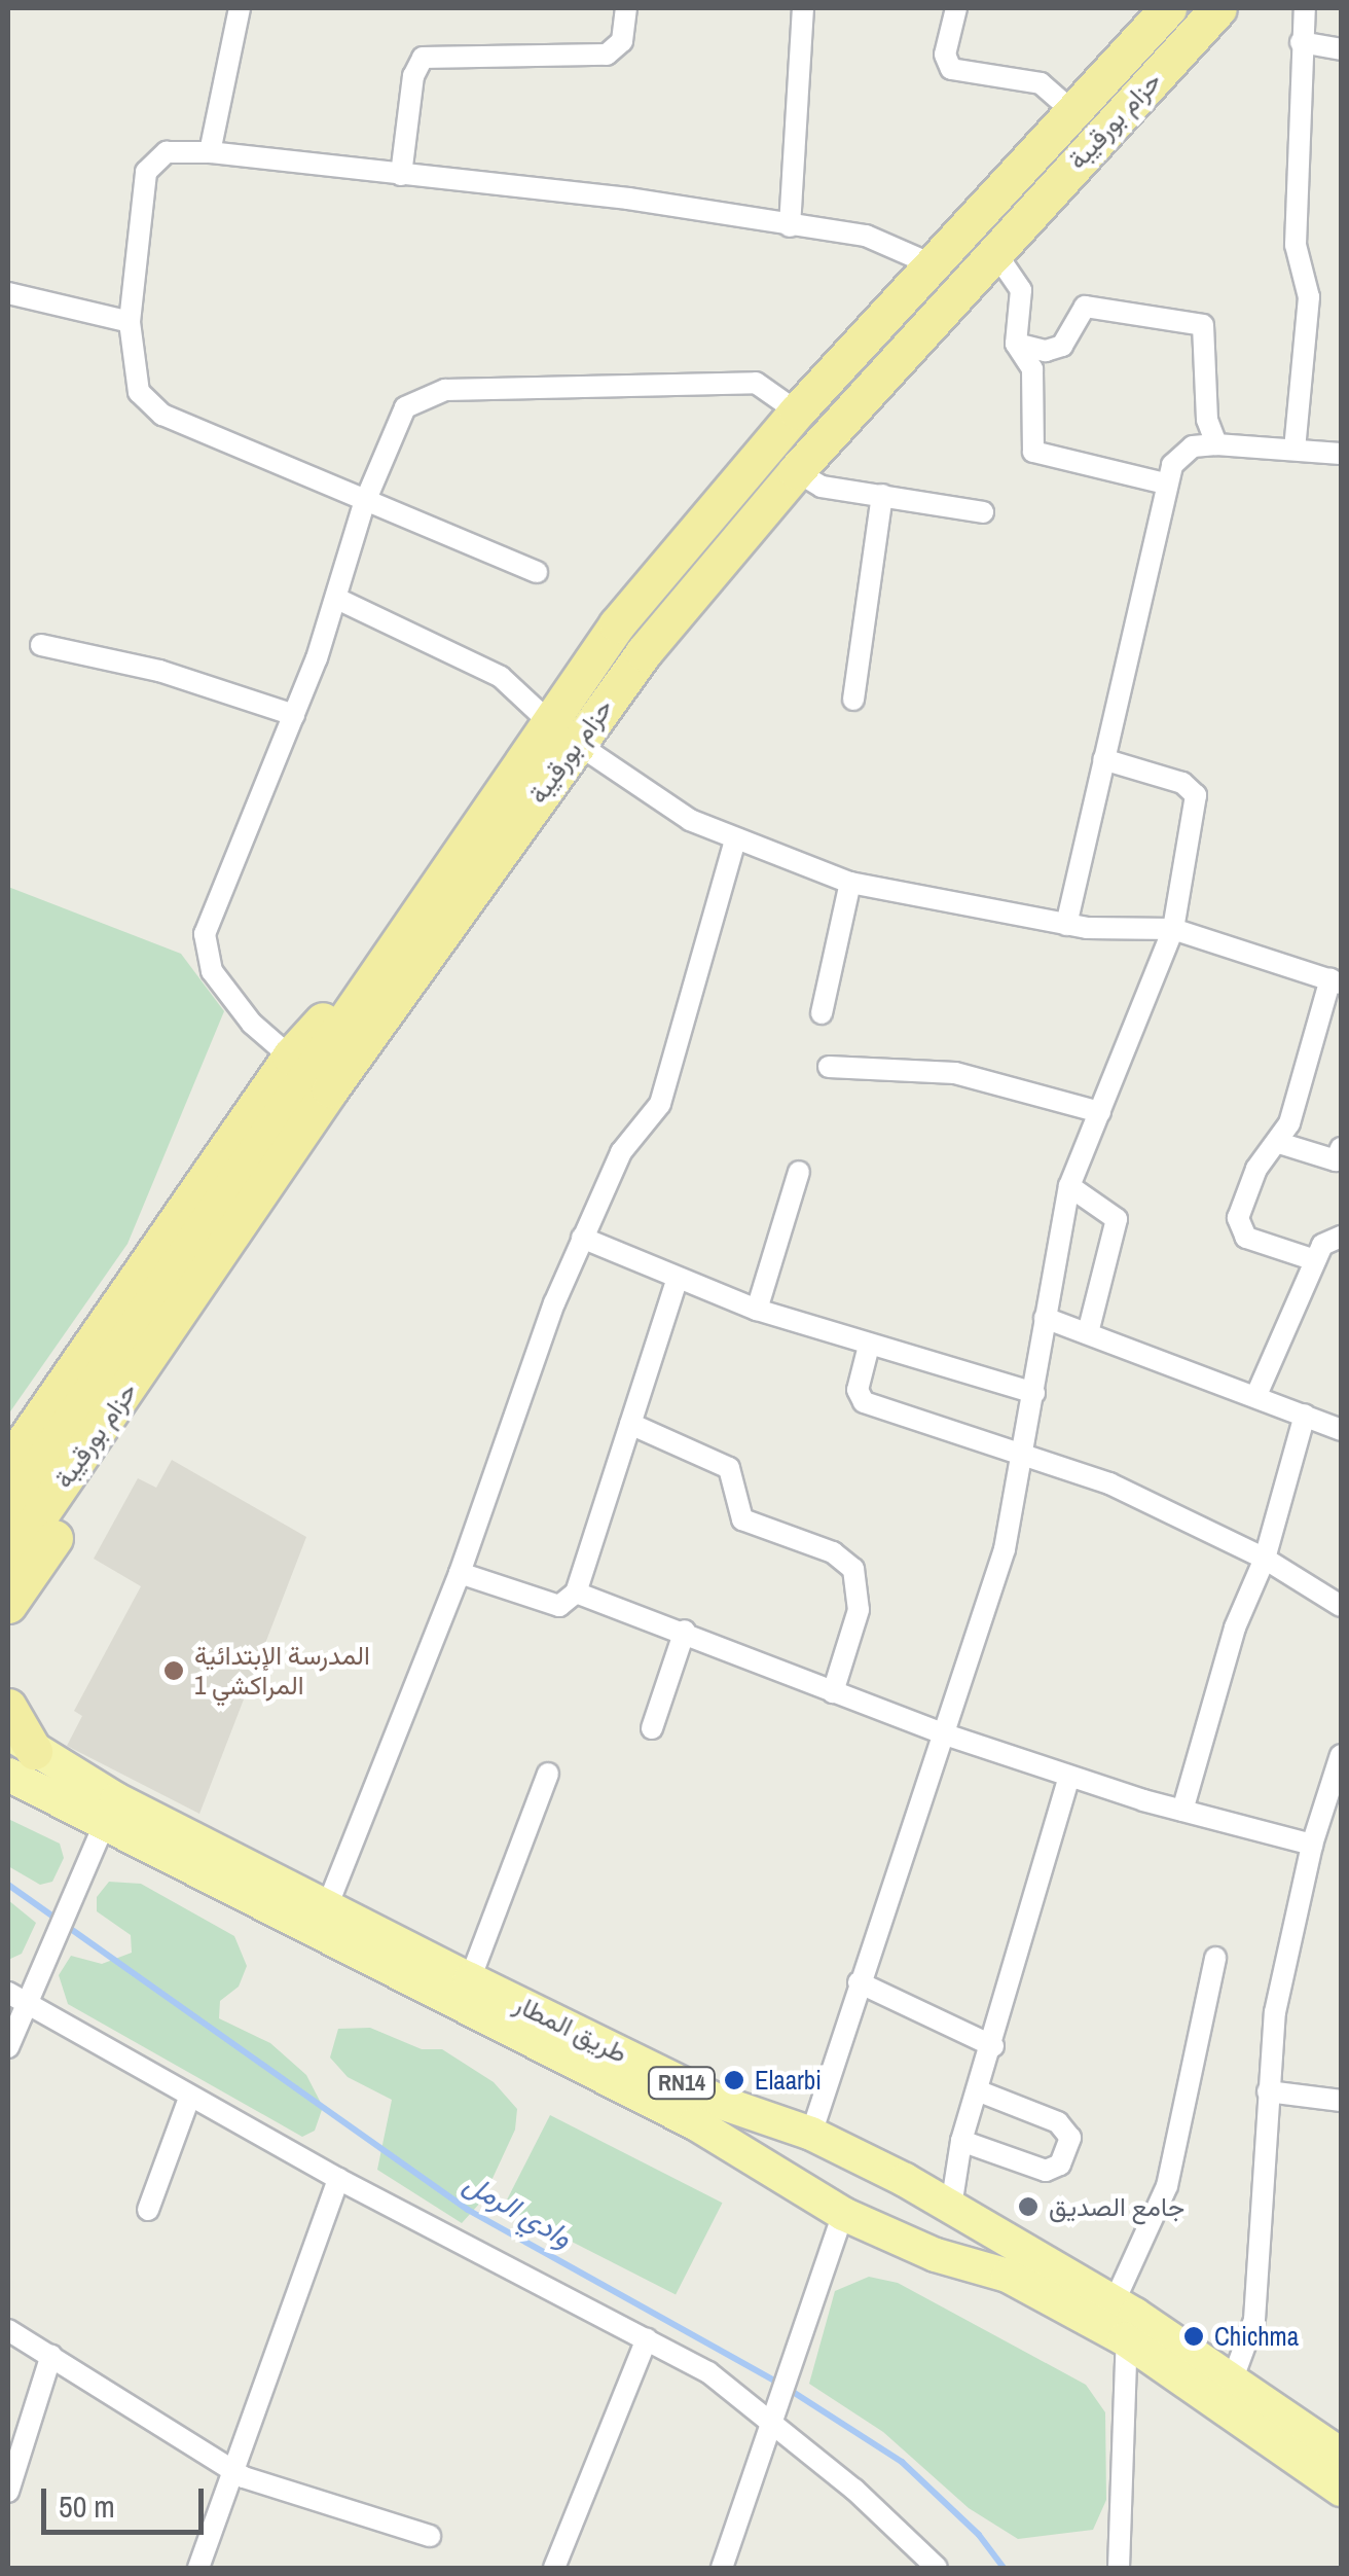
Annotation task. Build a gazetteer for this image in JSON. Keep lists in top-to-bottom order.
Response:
{
  "streets": {
    "highway": ["حزام بورقيبة"],
    "main road": ["طريق المطار", "RN14"]
  },
  "water": ["وادي الرمل"],
  "places": [
    "المدرسة الإبتدائية المراكشي 1",
    "Elaarbi",
    "جامع الصديق",
    "Chichma"
  ],
  "scale_bar": "50 m"
}
